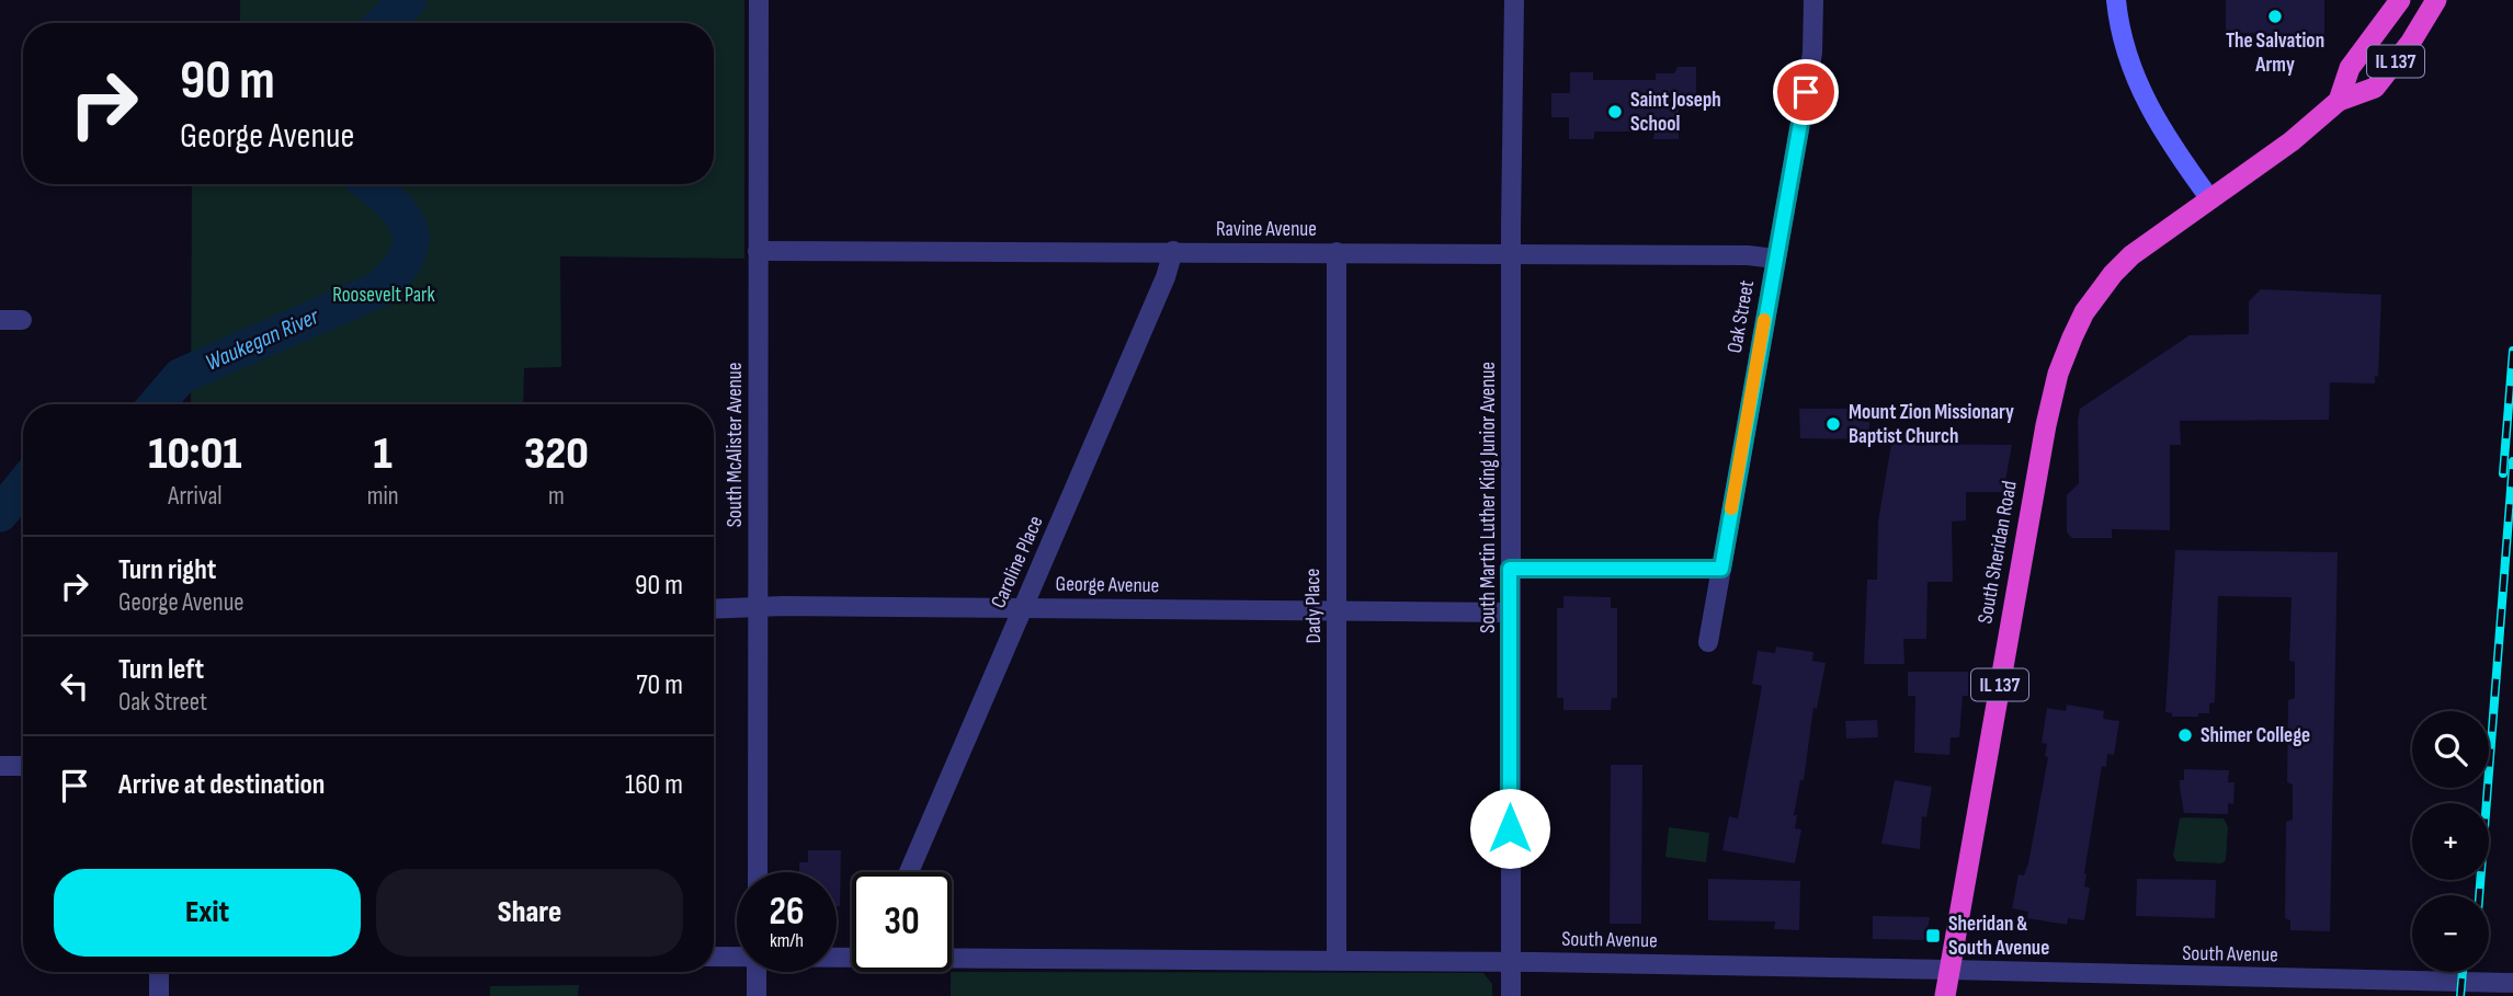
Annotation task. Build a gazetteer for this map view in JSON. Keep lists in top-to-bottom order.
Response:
{
  "streets": {
    "highway": ["IL 137", "South Sheridan Road"],
    "street": [
      "Ravine Avenue",
      "Oak Street",
      "South McAlister Avenue",
      "South Martin Luther King Junior Avenue",
      "Caroline Place",
      "George Avenue",
      "Dady Place",
      "South Avenue"
    ]
  },
  "crossings": [
    ["IL 137", "South Sheridan Road"],
    ["Ravine Avenue", "Oak Street"],
    ["Ravine Avenue", "South McAlister Avenue"],
    ["Ravine Avenue", "South Martin Luther King Junior Avenue"],
    ["Ravine Avenue", "Caroline Place"],
    ["Ravine Avenue", "Dady Place"],
    ["South McAlister Avenue", "George Avenue"],
    ["South Martin Luther King Junior Avenue", "George Avenue"],
    ["South Martin Luther King Junior Avenue", "South Avenue"],
    ["South Sheridan Road", "South Avenue"],
    ["Caroline Place", "George Avenue"],
    ["George Avenue", "Dady Place"],
    ["Dady Place", "South Avenue"]
  ],
  "water": ["Waukegan River"],
  "parks": ["Roosevelt Park"],
  "places": {
    "other": [
      "The Salvation Army",
      "Saint Joseph School",
      "Mount Zion Missionary Baptist Church",
      "Shimer College"
    ],
    "transit": ["Sheridan & South Avenue"]
  },
  "page": {
    "turn": ["90 m", "George Avenue"],
    "eta": [
      "10:01",
      "Arrival",
      "1",
      "min",
      "320",
      "m"
    ],
    "list": [
      {
        "name": "Turn right",
        "note": "George Avenue",
        "value": "90 m"
      },
      {
        "name": "Turn left",
        "note": "Oak Street",
        "value": "70 m"
      },
      {
        "name": "Arrive at destination",
        "value": "160 m"
      }
    ],
    "map_buttons": ["+", "−"],
    "buttons": ["Exit", "Share"],
    "speed": "26 km/h",
    "limit": "30"
  }
}
